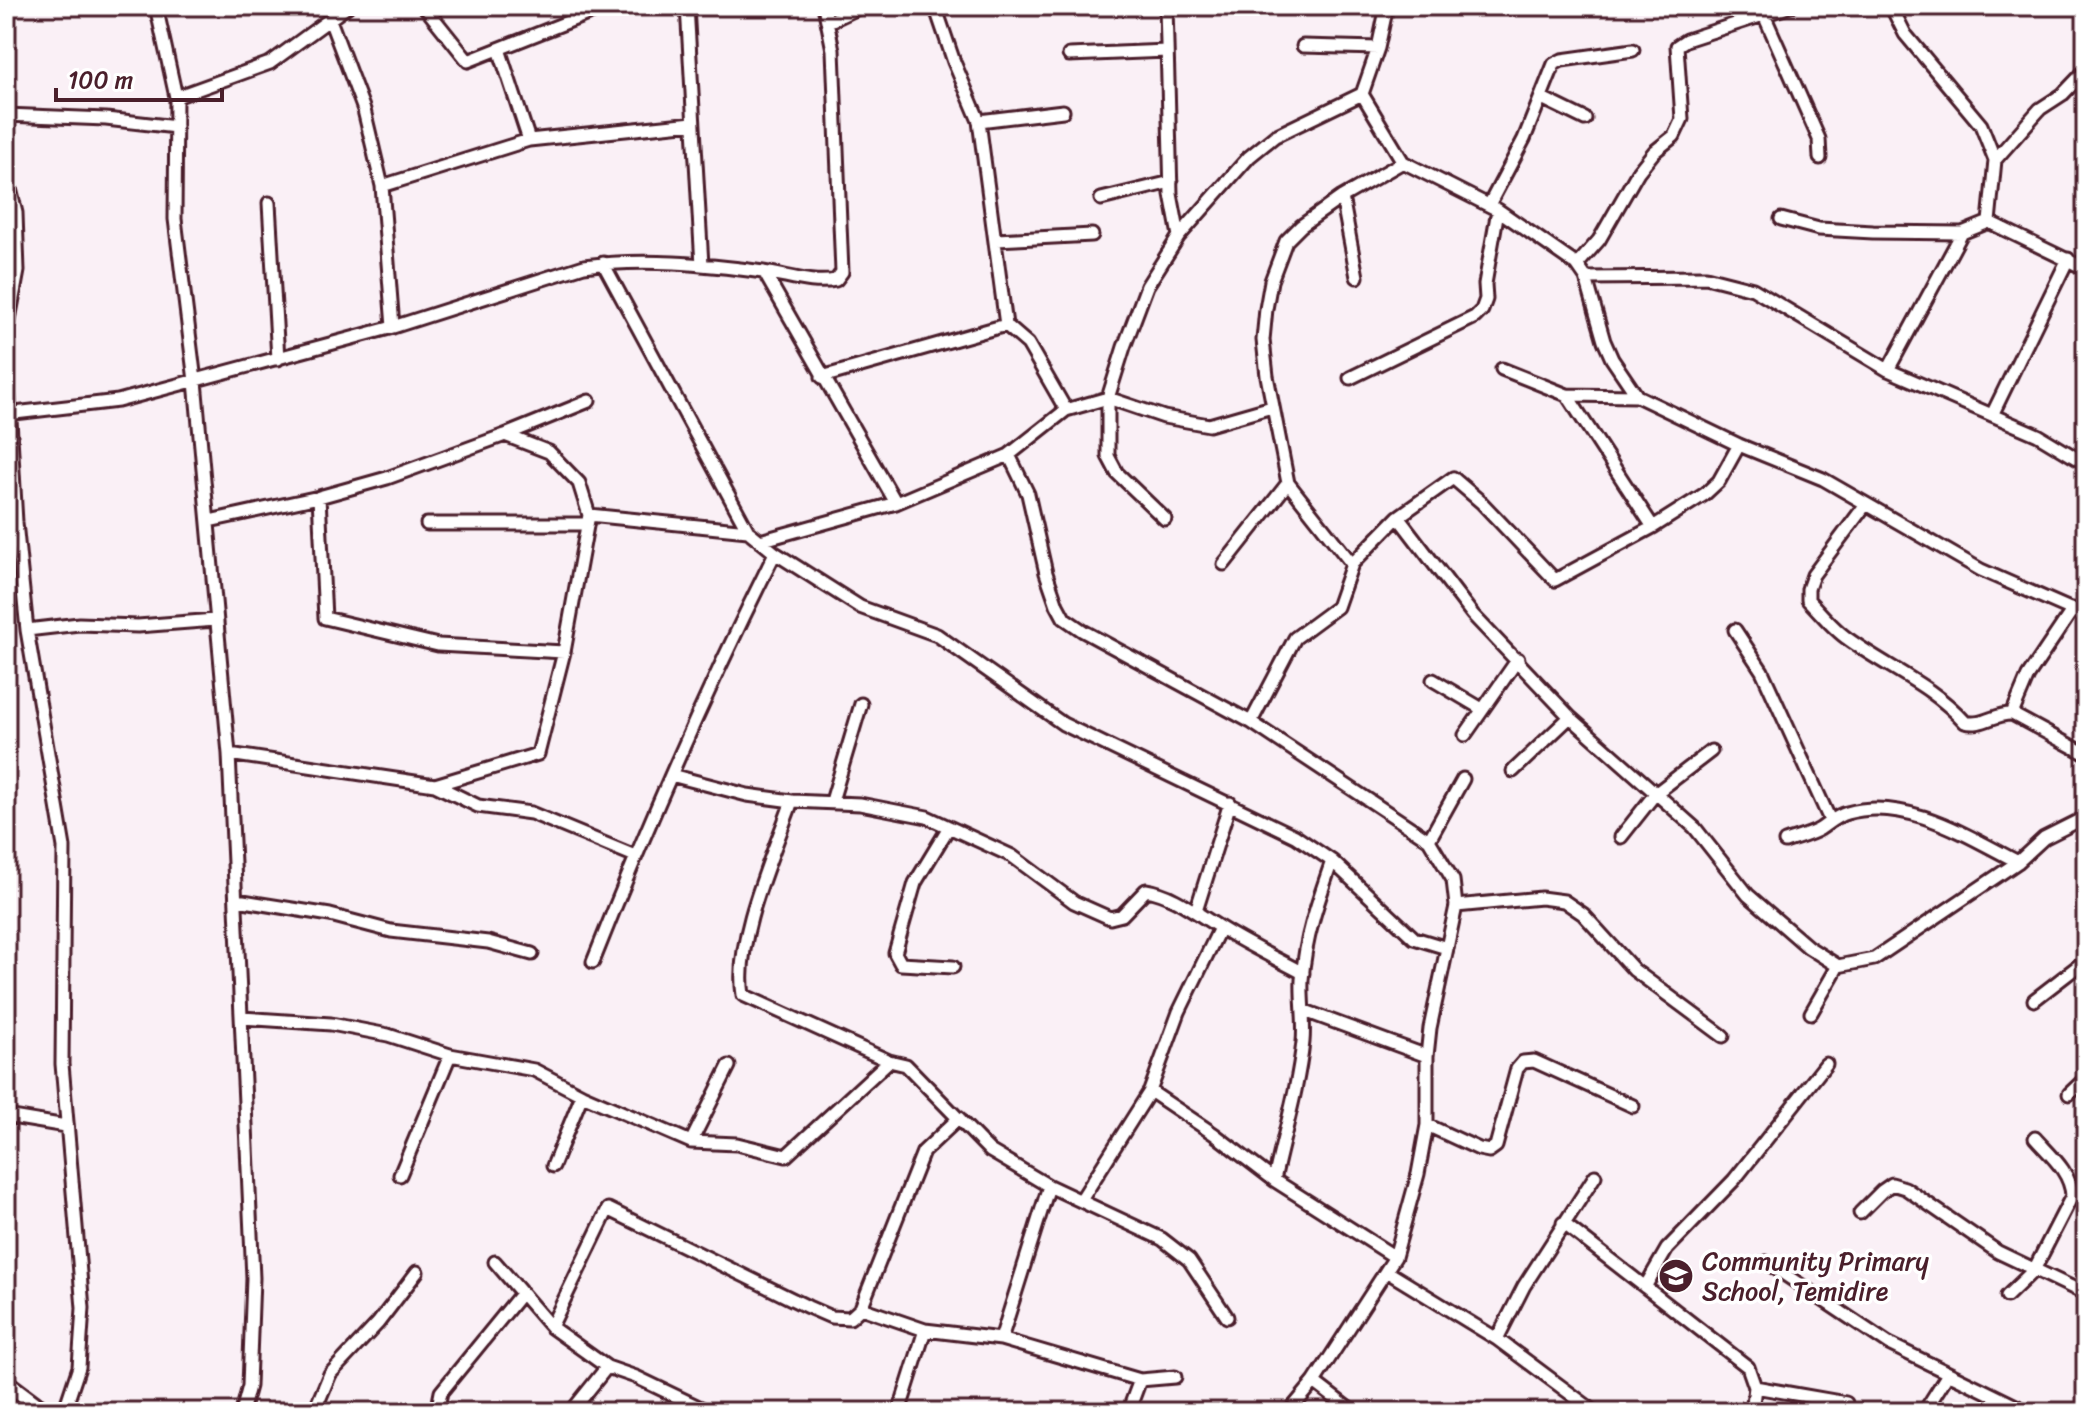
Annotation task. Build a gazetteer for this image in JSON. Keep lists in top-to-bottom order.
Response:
{
  "places": {
    "school or university": ["Community Primary School, Temidire"]
  },
  "scale_bar": "100 m"
}
